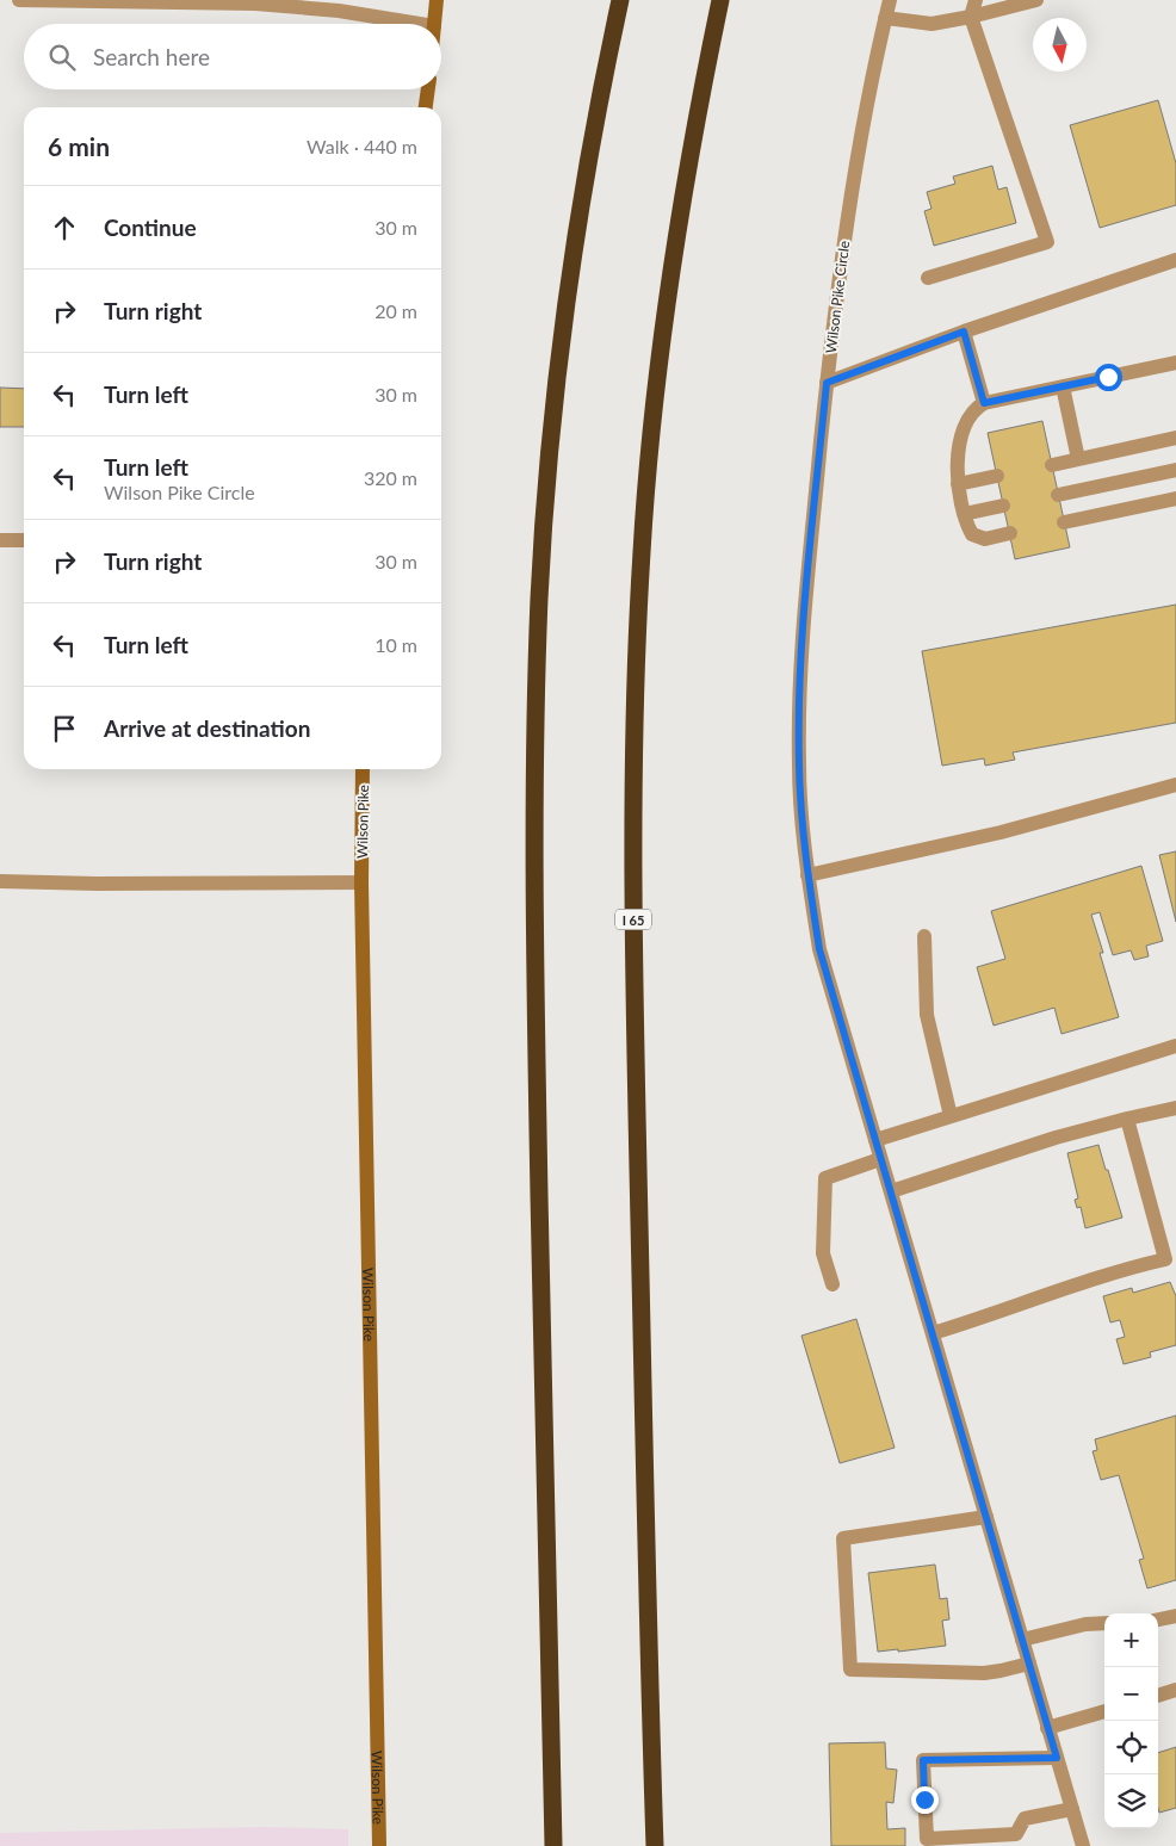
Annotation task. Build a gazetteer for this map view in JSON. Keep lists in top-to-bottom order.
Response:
{
  "streets": {
    "highway": ["I 65"],
    "main road": ["Wilson Pike"],
    "street": ["Wilson Pike Circle"]
  },
  "north": "bottom",
  "page": {
    "search": "Search here",
    "heading": ["6 min", "Walk · 440 m"],
    "list": [
      ["Continue", "30 m"],
      ["Turn right", "20 m"],
      ["Turn left", "30 m"],
      ["Turn left", "Wilson Pike Circle", "320 m"],
      ["Turn right", "30 m"],
      ["Turn left", "10 m"],
      "Arrive at destination"
    ],
    "map_buttons": ["+", "−"]
  }
}
